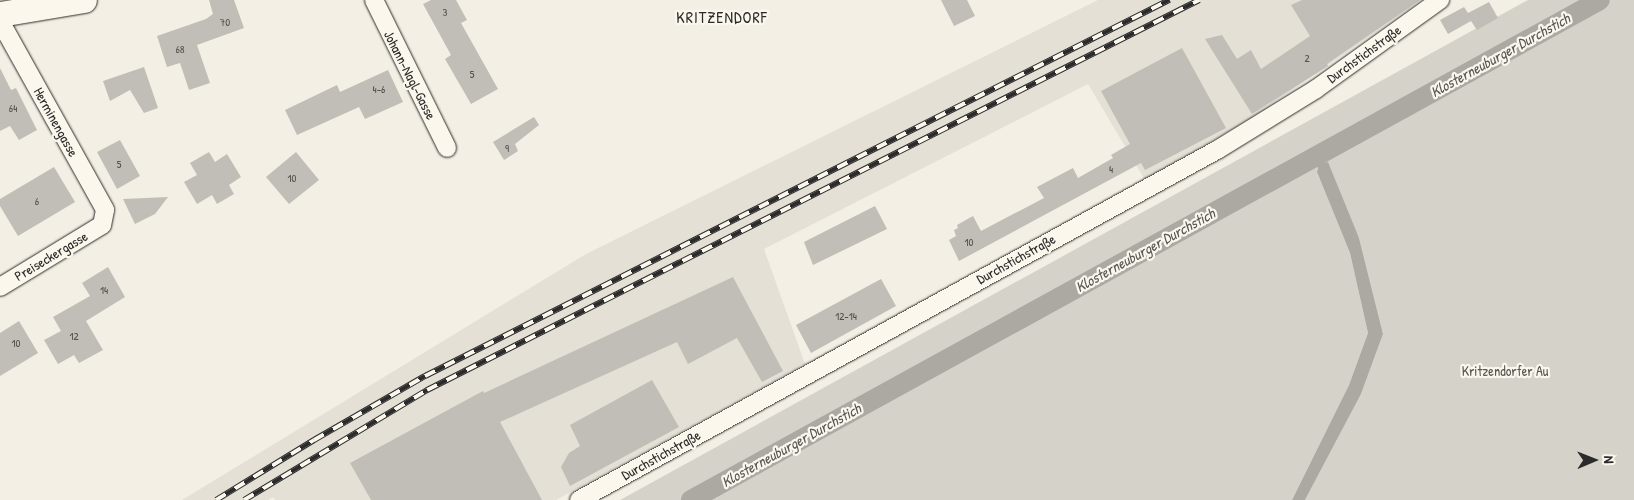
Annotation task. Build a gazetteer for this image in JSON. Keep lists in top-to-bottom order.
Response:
{
  "streets": {
    "street": [
      "Durchstichstraße",
      "Johann-Nagl-Gasse",
      "Herminengasse",
      "Preiseckergasse"
    ]
  },
  "crossings": [
    ["Herminengasse", "Preiseckergasse"]
  ],
  "districts": ["KRITZENDORF"],
  "water": ["Klosterneuburger Durchstich"],
  "parks": ["Kritzendorfer Au"],
  "house_numbers": [
    "3",
    "70",
    "68",
    "2",
    "5",
    "4-6",
    "64",
    "9",
    "5",
    "4",
    "10",
    "6",
    "10",
    "14",
    "12-14",
    "12",
    "10"
  ],
  "north": "right"
}
